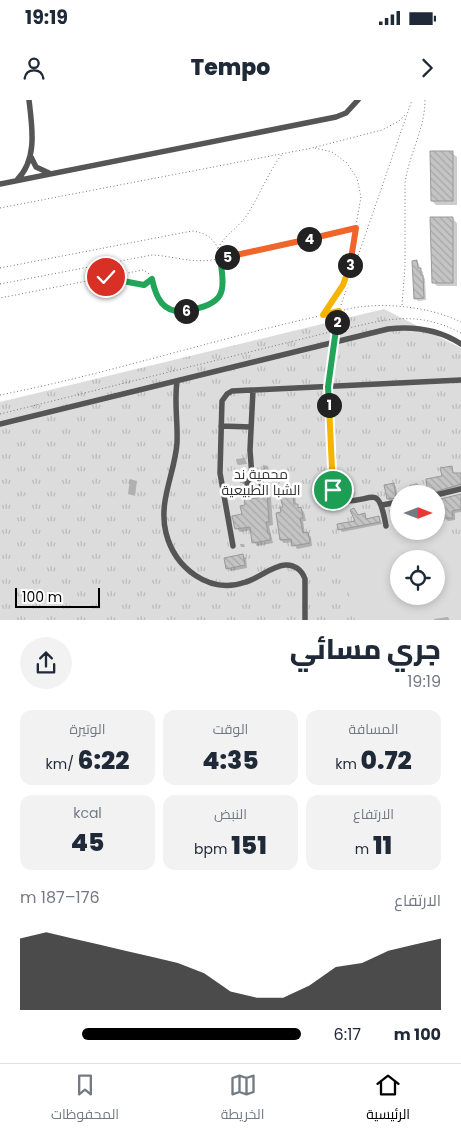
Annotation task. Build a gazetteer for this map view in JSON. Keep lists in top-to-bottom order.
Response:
{
  "parks": ["محمية ند الشبا الطبيعية"],
  "scale_bar": "100 m",
  "north": "right",
  "page": {
    "status": "19:19",
    "header": "Tempo",
    "pins": [
      "4",
      "5",
      "3",
      "6",
      "2",
      "1"
    ],
    "scale": "100 m",
    "heading": ["جري مسائي", "19:19"],
    "stats": [
      ["المسافة", "0.72 km"],
      ["الوقت", "4:35"],
      ["الوتيرة", "6:22 /km"],
      ["الارتفاع", "11 m"],
      ["النبض", "151 bpm"],
      ["kcal", "45"]
    ],
    "chart": ["الارتفاع", "176–187 m"],
    "list": [
      {
        "name": "100 m",
        "note": "6:17"
      }
    ],
    "tabs": ["الرئيسية", "الخريطة", "المحفوظات"]
  }
}
